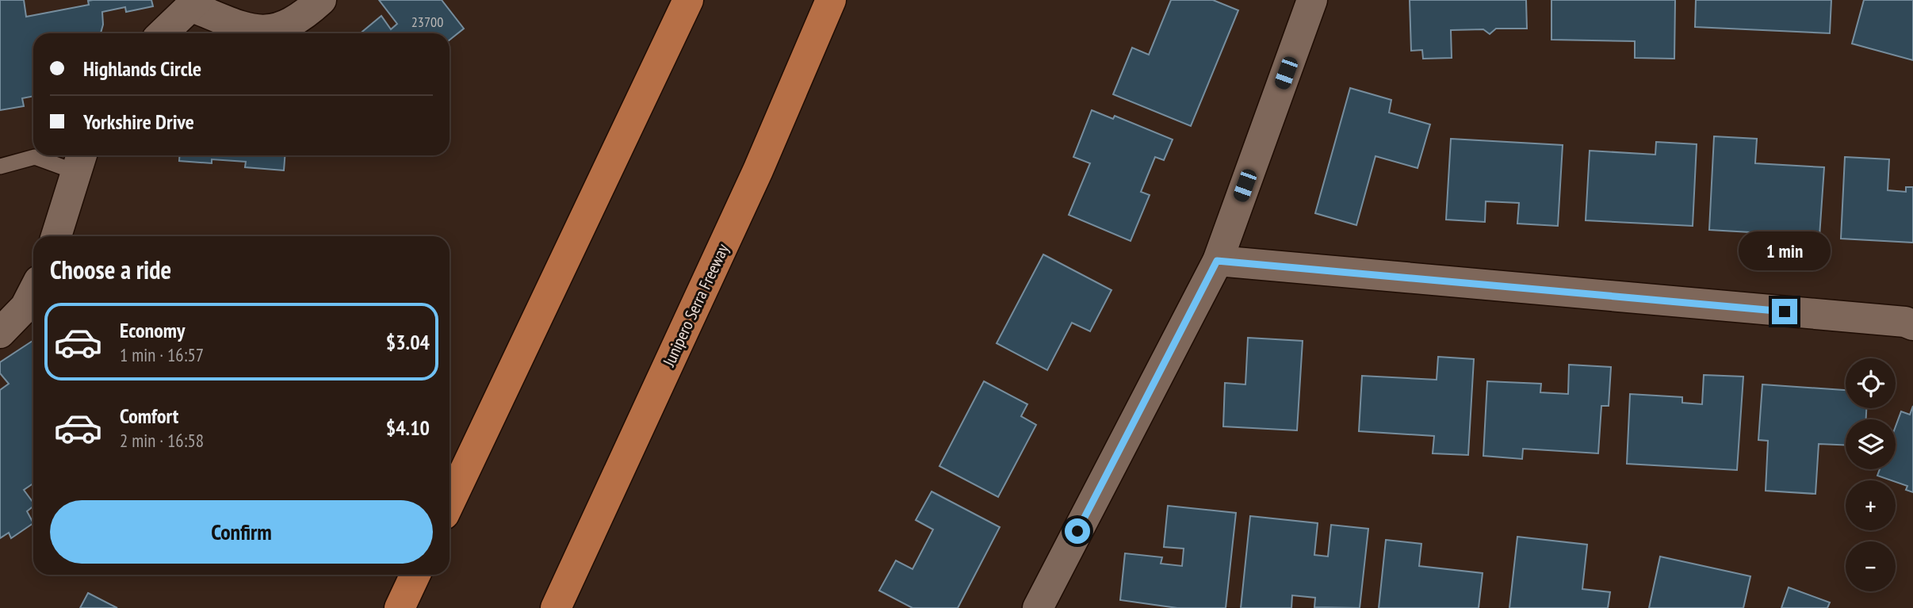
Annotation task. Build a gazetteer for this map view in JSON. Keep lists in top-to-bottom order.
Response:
{
  "streets": {
    "highway": ["Junipero Serra Freeway"]
  },
  "house_numbers": ["23700"],
  "page": {
    "banner": ["Highlands Circle", "Yorkshire Drive"],
    "bubble": "1 min",
    "heading": "Choose a ride",
    "list": [
      {
        "name": "Economy",
        "note": "1 min · 16:57",
        "value": "$3.04"
      },
      {
        "name": "Comfort",
        "note": "2 min · 16:58",
        "value": "$4.10"
      }
    ],
    "map_buttons": ["+", "−"],
    "buttons": "Confirm"
  }
}
